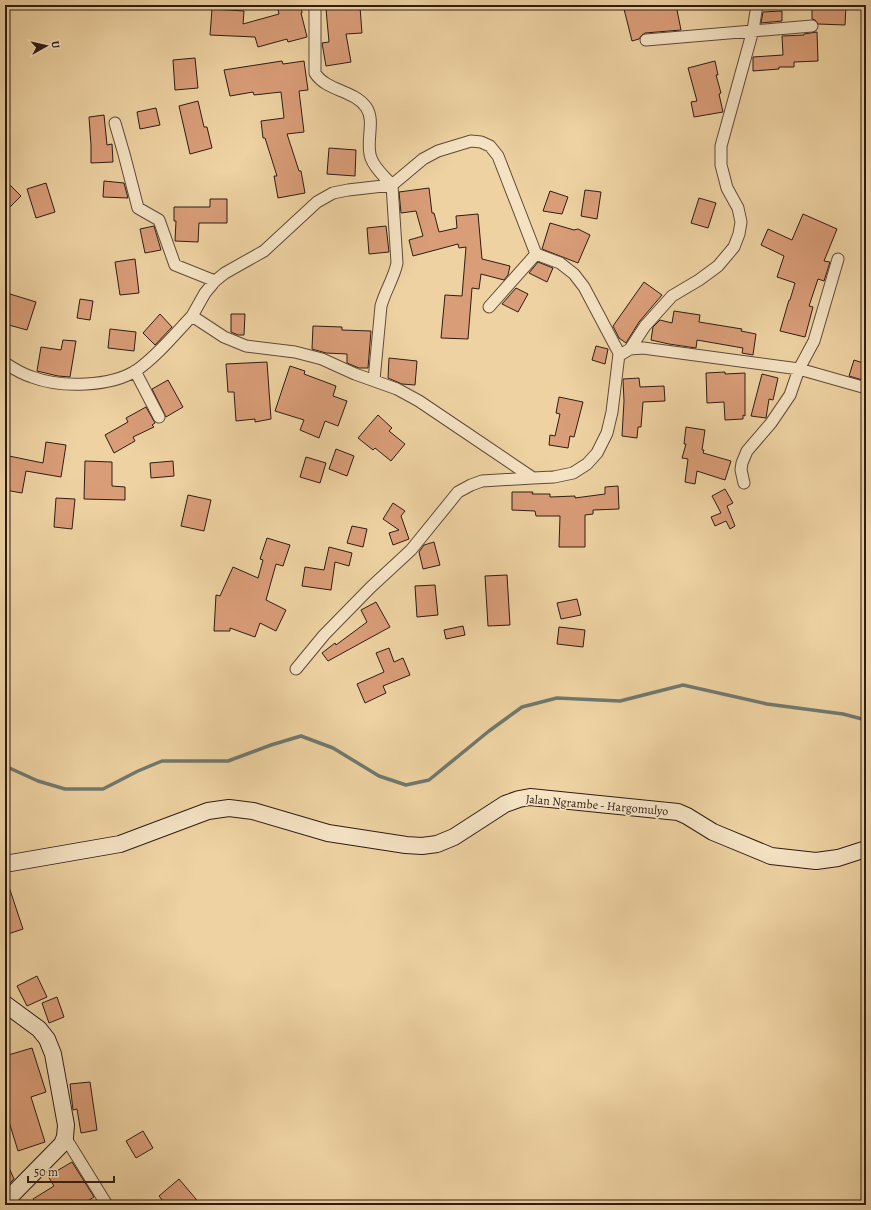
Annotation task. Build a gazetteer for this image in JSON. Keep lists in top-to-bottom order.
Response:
{
  "streets": {
    "main road": ["Jalan Ngrambe - Hargomulyo"]
  },
  "scale_bar": "50 m",
  "north": "right"
}
